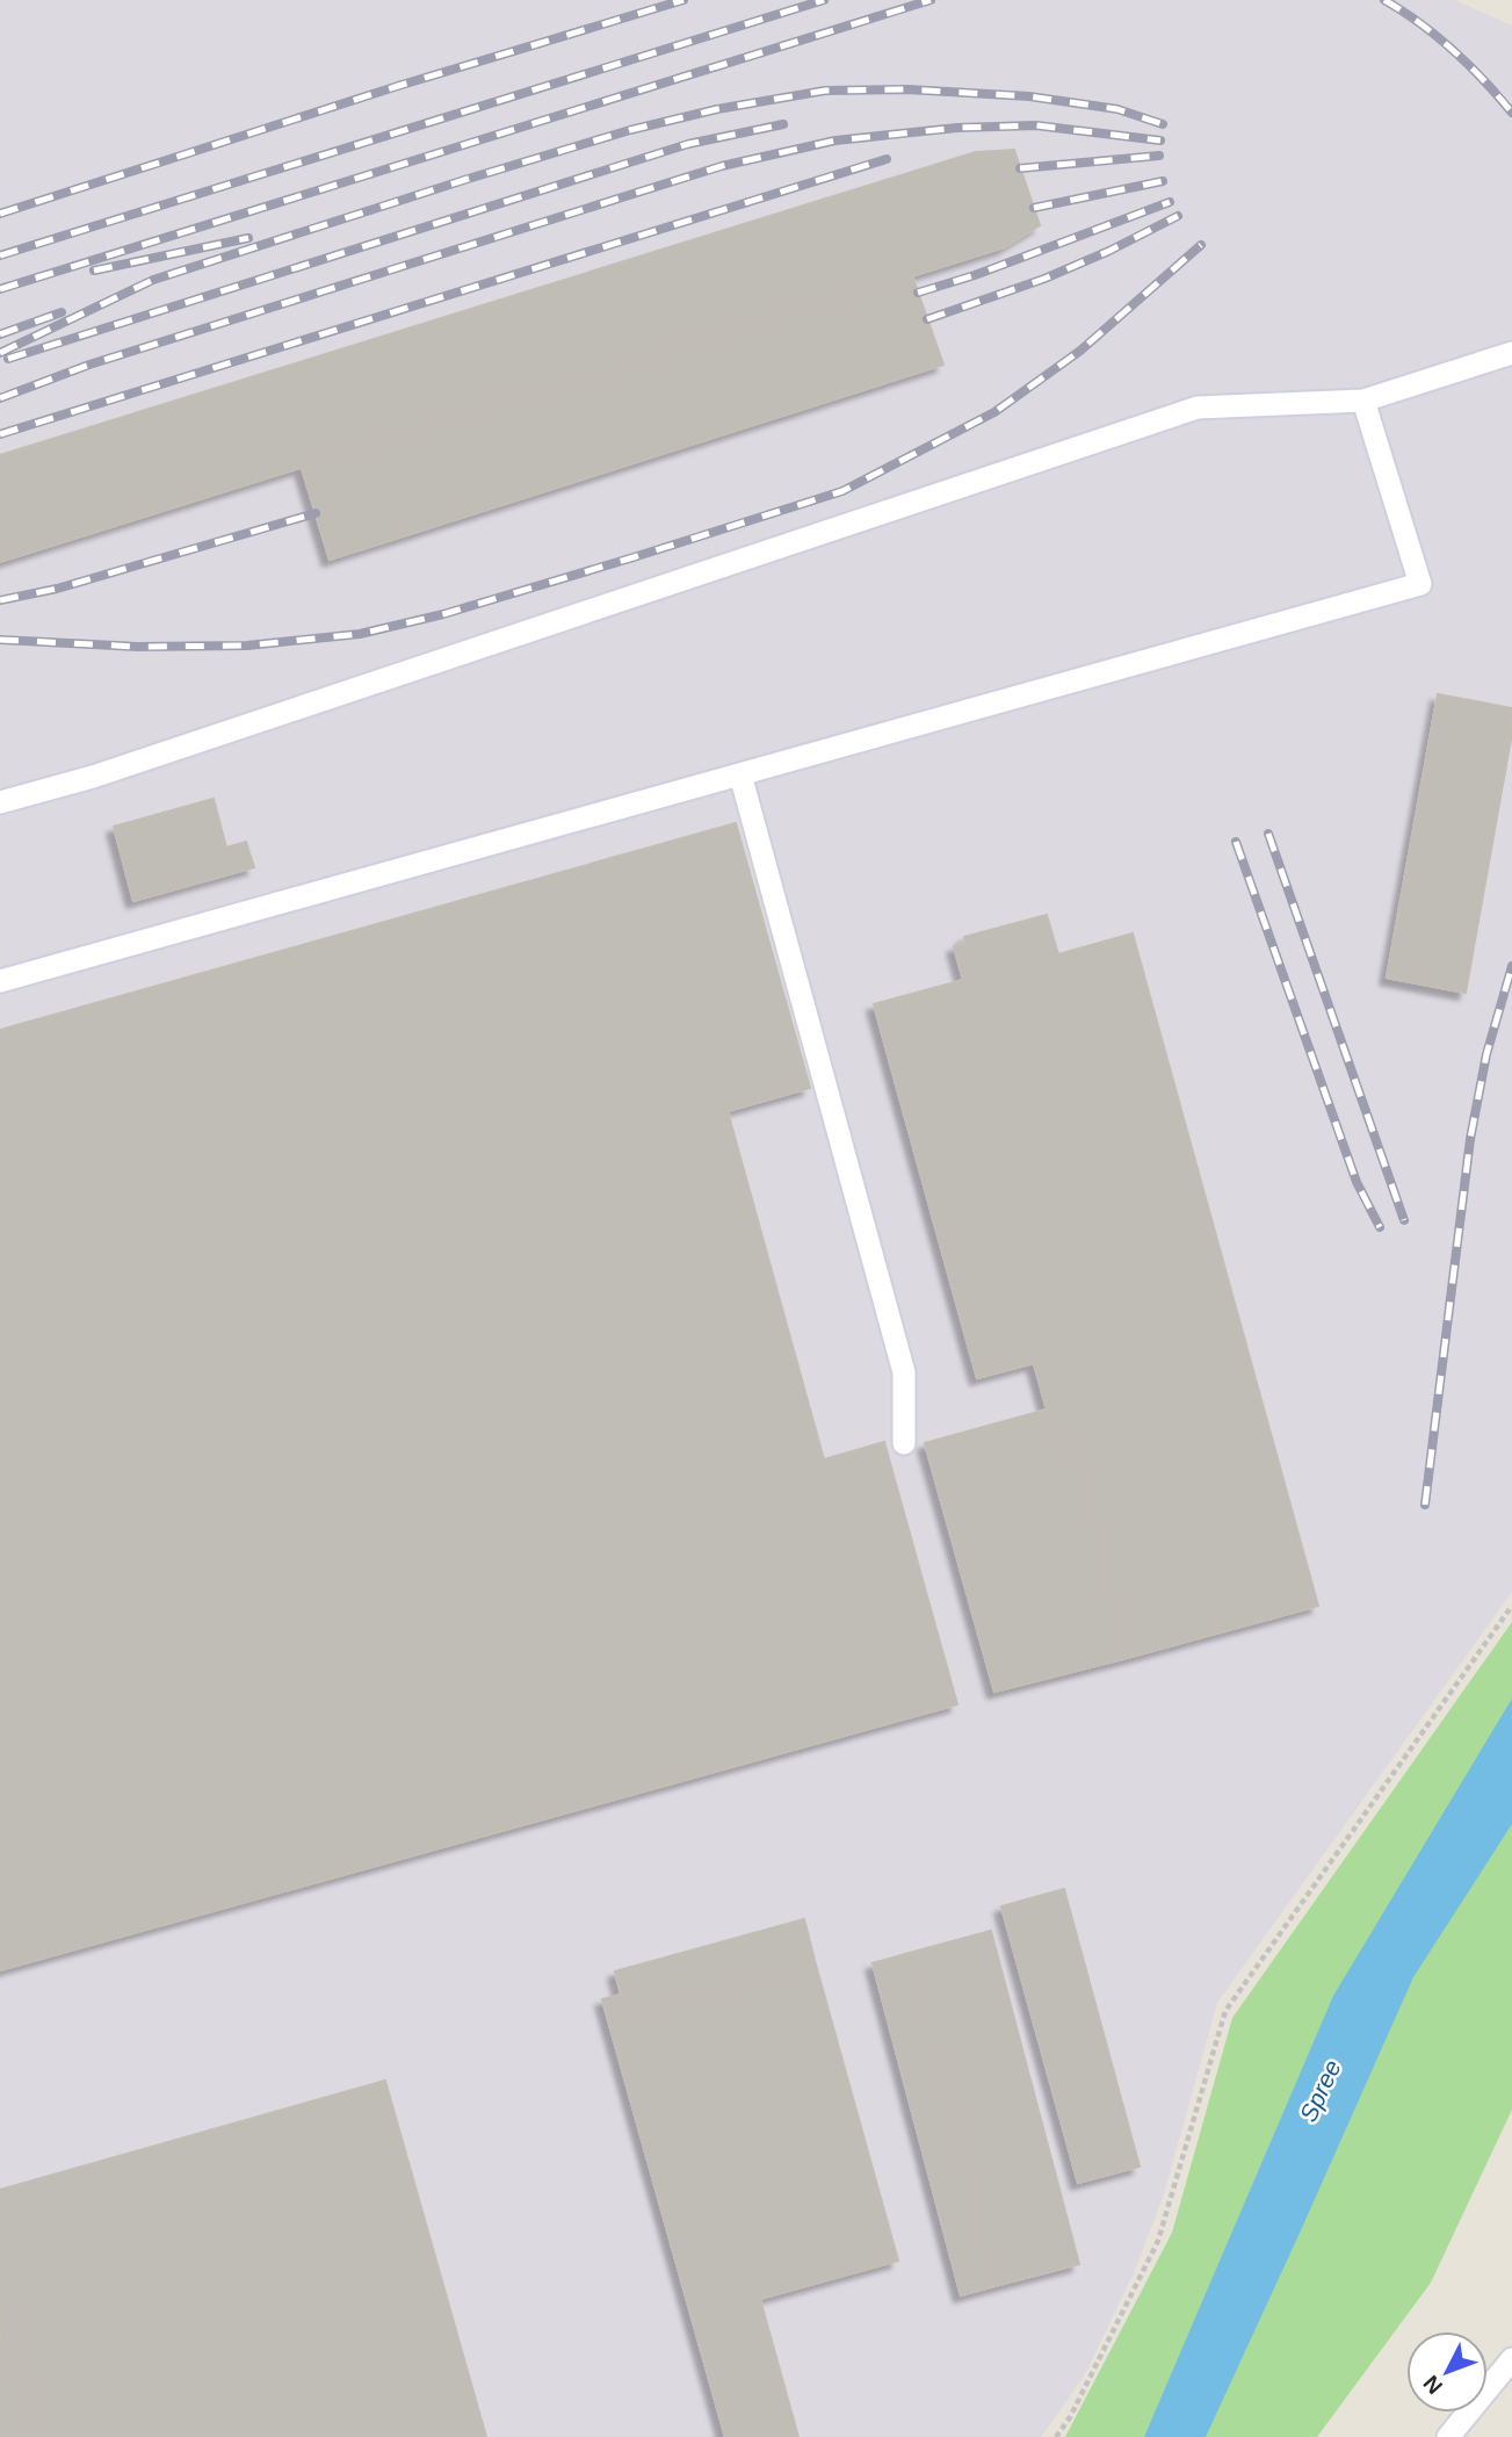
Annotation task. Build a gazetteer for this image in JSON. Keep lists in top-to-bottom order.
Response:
{
  "water": ["Spree"],
  "north": "bottom left"
}
